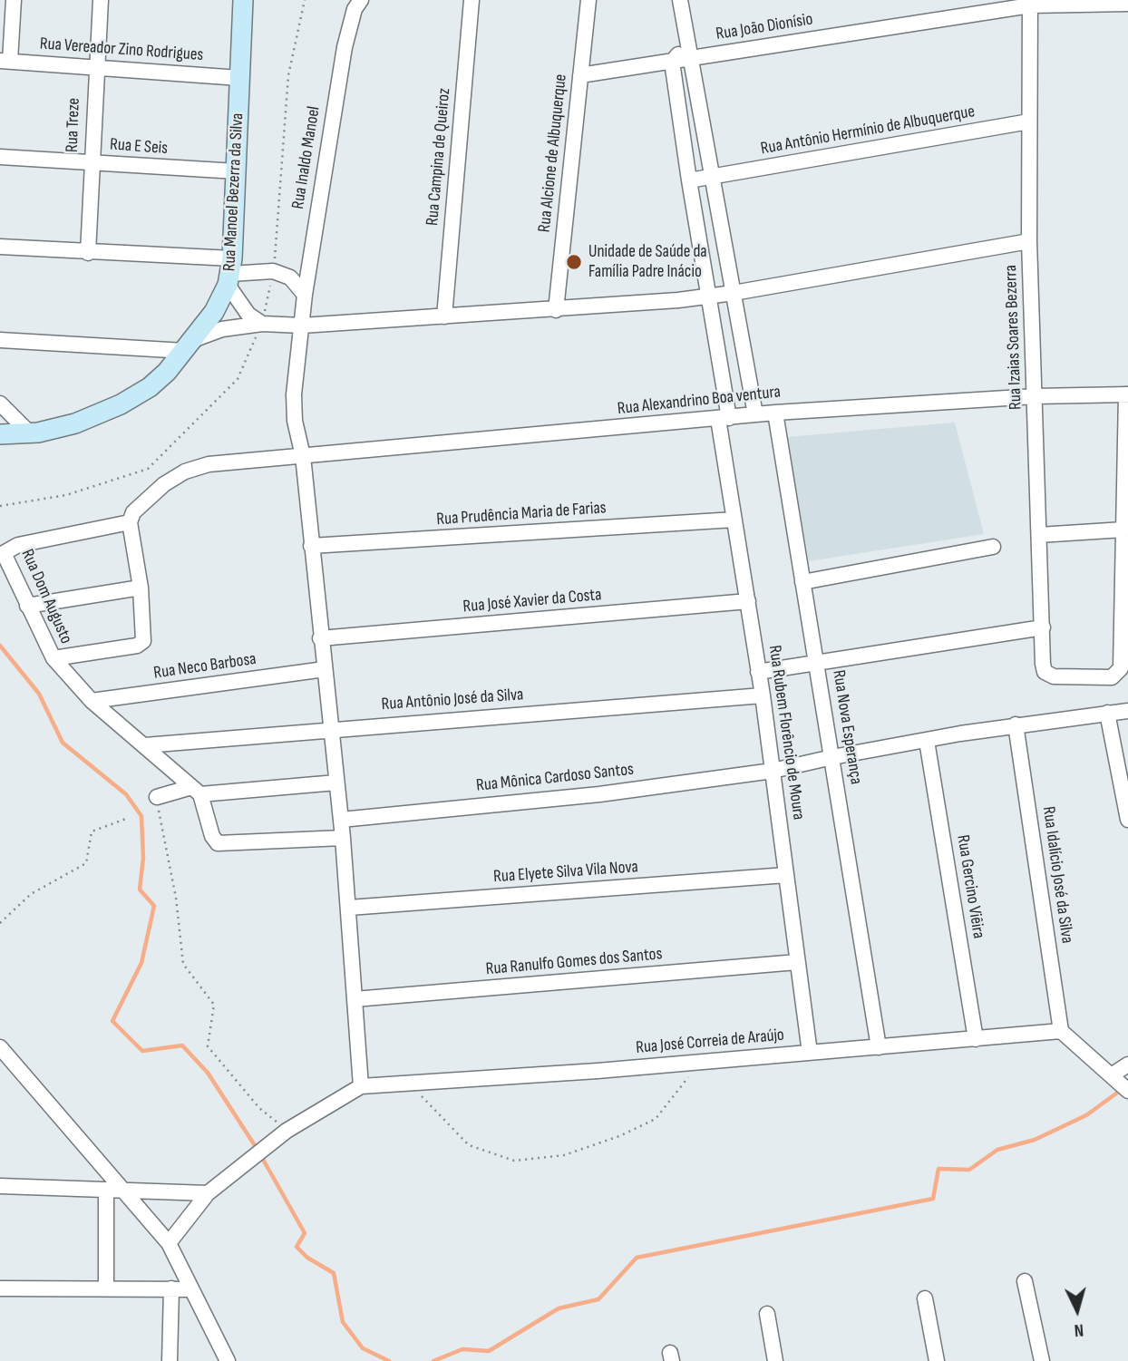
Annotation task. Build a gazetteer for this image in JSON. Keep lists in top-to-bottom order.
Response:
{
  "streets": {
    "street": [
      "Rua João Dionísio",
      "Rua Vereador Zino Rodrigues",
      "Rua Treze",
      "Rua Antônio Hermínio de Albuquerque",
      "Rua E Seis",
      "Rua Alcione de Albuquerque",
      "Rua Campina de Queiroz",
      "Rua Inaldo Manoel",
      "Rua Manoel Bezerra da Silva",
      "Rua Izaias Soares Bezerra",
      "Rua Alexandrino Boa ventura",
      "Rua Prudência Maria de Farias",
      "Rua Dom Augusto",
      "Rua José Xavier da Costa",
      "Rua Neco Barbosa",
      "Rua Antônio José da Silva",
      "Rua Nova Esperança",
      "Rua Rubem Florêncio de Moura",
      "Rua Mônica Cardoso Santos",
      "Rua Elyete Silva Vila Nova",
      "Rua Idalício José da Silva",
      "Rua Gercino Viêira",
      "Rua Ranulfo Gomes dos Santos",
      "Rua José Correia de Araújo"
    ]
  },
  "crossings": [
    ["Rua João Dionísio", "Rua Alcione de Albuquerque"],
    ["Rua João Dionísio", "Rua Izaias Soares Bezerra"],
    ["Rua João Dionísio", "Rua Rubem Florêncio de Moura"],
    ["Rua Vereador Zino Rodrigues", "Rua Treze"],
    ["Rua Vereador Zino Rodrigues", "Rua Manoel Bezerra da Silva"],
    ["Rua Treze", "Rua E Seis"],
    ["Rua Antônio Hermínio de Albuquerque", "Rua Izaias Soares Bezerra"],
    ["Rua Antônio Hermínio de Albuquerque", "Rua Rubem Florêncio de Moura"],
    ["Rua E Seis", "Rua Manoel Bezerra da Silva"],
    ["Rua Inaldo Manoel", "Rua Alexandrino Boa ventura"],
    ["Rua Inaldo Manoel", "Rua Prudência Maria de Farias"],
    ["Rua Inaldo Manoel", "Rua José Xavier da Costa"],
    ["Rua Inaldo Manoel", "Rua Neco Barbosa"],
    ["Rua Inaldo Manoel", "Rua Antônio José da Silva"],
    ["Rua Inaldo Manoel", "Rua Mônica Cardoso Santos"],
    ["Rua Inaldo Manoel", "Rua Elyete Silva Vila Nova"],
    ["Rua Inaldo Manoel", "Rua Ranulfo Gomes dos Santos"],
    ["Rua Inaldo Manoel", "Rua José Correia de Araújo"],
    ["Rua Izaias Soares Bezerra", "Rua Alexandrino Boa ventura"],
    ["Rua Alexandrino Boa ventura", "Rua Dom Augusto"],
    ["Rua Alexandrino Boa ventura", "Rua Nova Esperança"],
    ["Rua Alexandrino Boa ventura", "Rua Rubem Florêncio de Moura"],
    ["Rua Prudência Maria de Farias", "Rua Rubem Florêncio de Moura"],
    ["Rua Dom Augusto", "Rua Neco Barbosa"],
    ["Rua Dom Augusto", "Rua Antônio José da Silva"],
    ["Rua José Xavier da Costa", "Rua Rubem Florêncio de Moura"],
    ["Rua Antônio José da Silva", "Rua Rubem Florêncio de Moura"],
    ["Rua Nova Esperança", "Rua Mônica Cardoso Santos"],
    ["Rua Nova Esperança", "Rua José Correia de Araújo"],
    ["Rua Rubem Florêncio de Moura", "Rua Mônica Cardoso Santos"],
    ["Rua Rubem Florêncio de Moura", "Rua Elyete Silva Vila Nova"],
    ["Rua Rubem Florêncio de Moura", "Rua Ranulfo Gomes dos Santos"],
    ["Rua Rubem Florêncio de Moura", "Rua José Correia de Araújo"],
    ["Rua Mônica Cardoso Santos", "Rua Idalício José da Silva"],
    ["Rua Mônica Cardoso Santos", "Rua Gercino Viêira"],
    ["Rua Idalício José da Silva", "Rua José Correia de Araújo"],
    ["Rua Gercino Viêira", "Rua José Correia de Araújo"]
  ],
  "places": ["Unidade de Saúde da Família Padre Inácio"],
  "north": "bottom"
}
